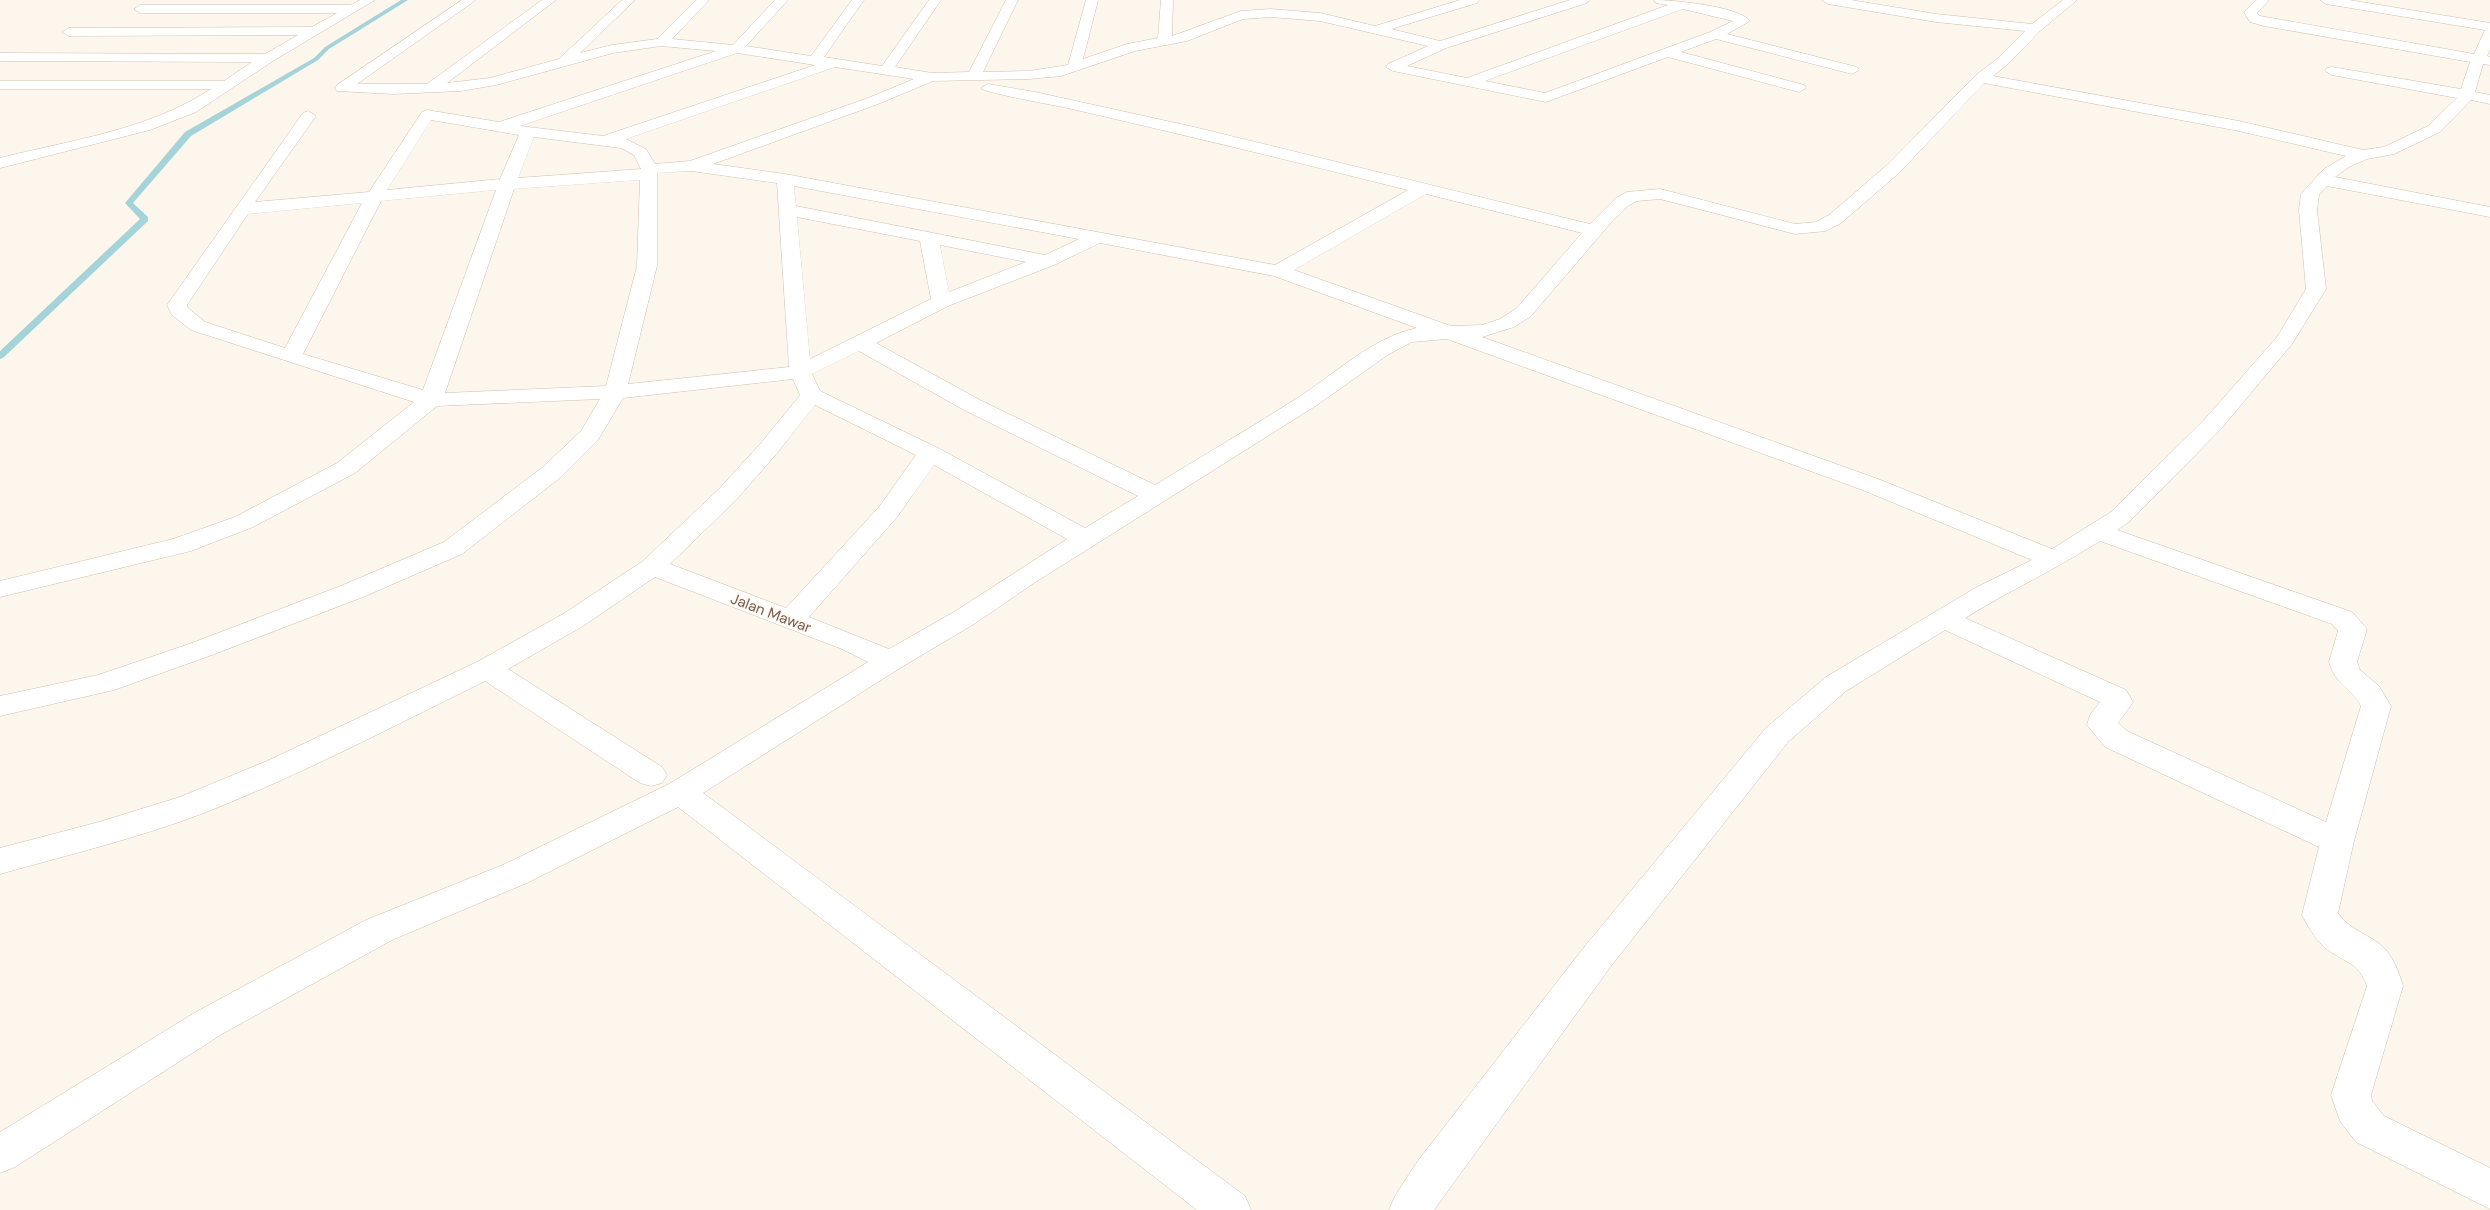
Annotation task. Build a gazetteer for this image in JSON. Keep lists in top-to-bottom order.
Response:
{
  "streets": {
    "street": ["Jalan Mawar"]
  }
}
